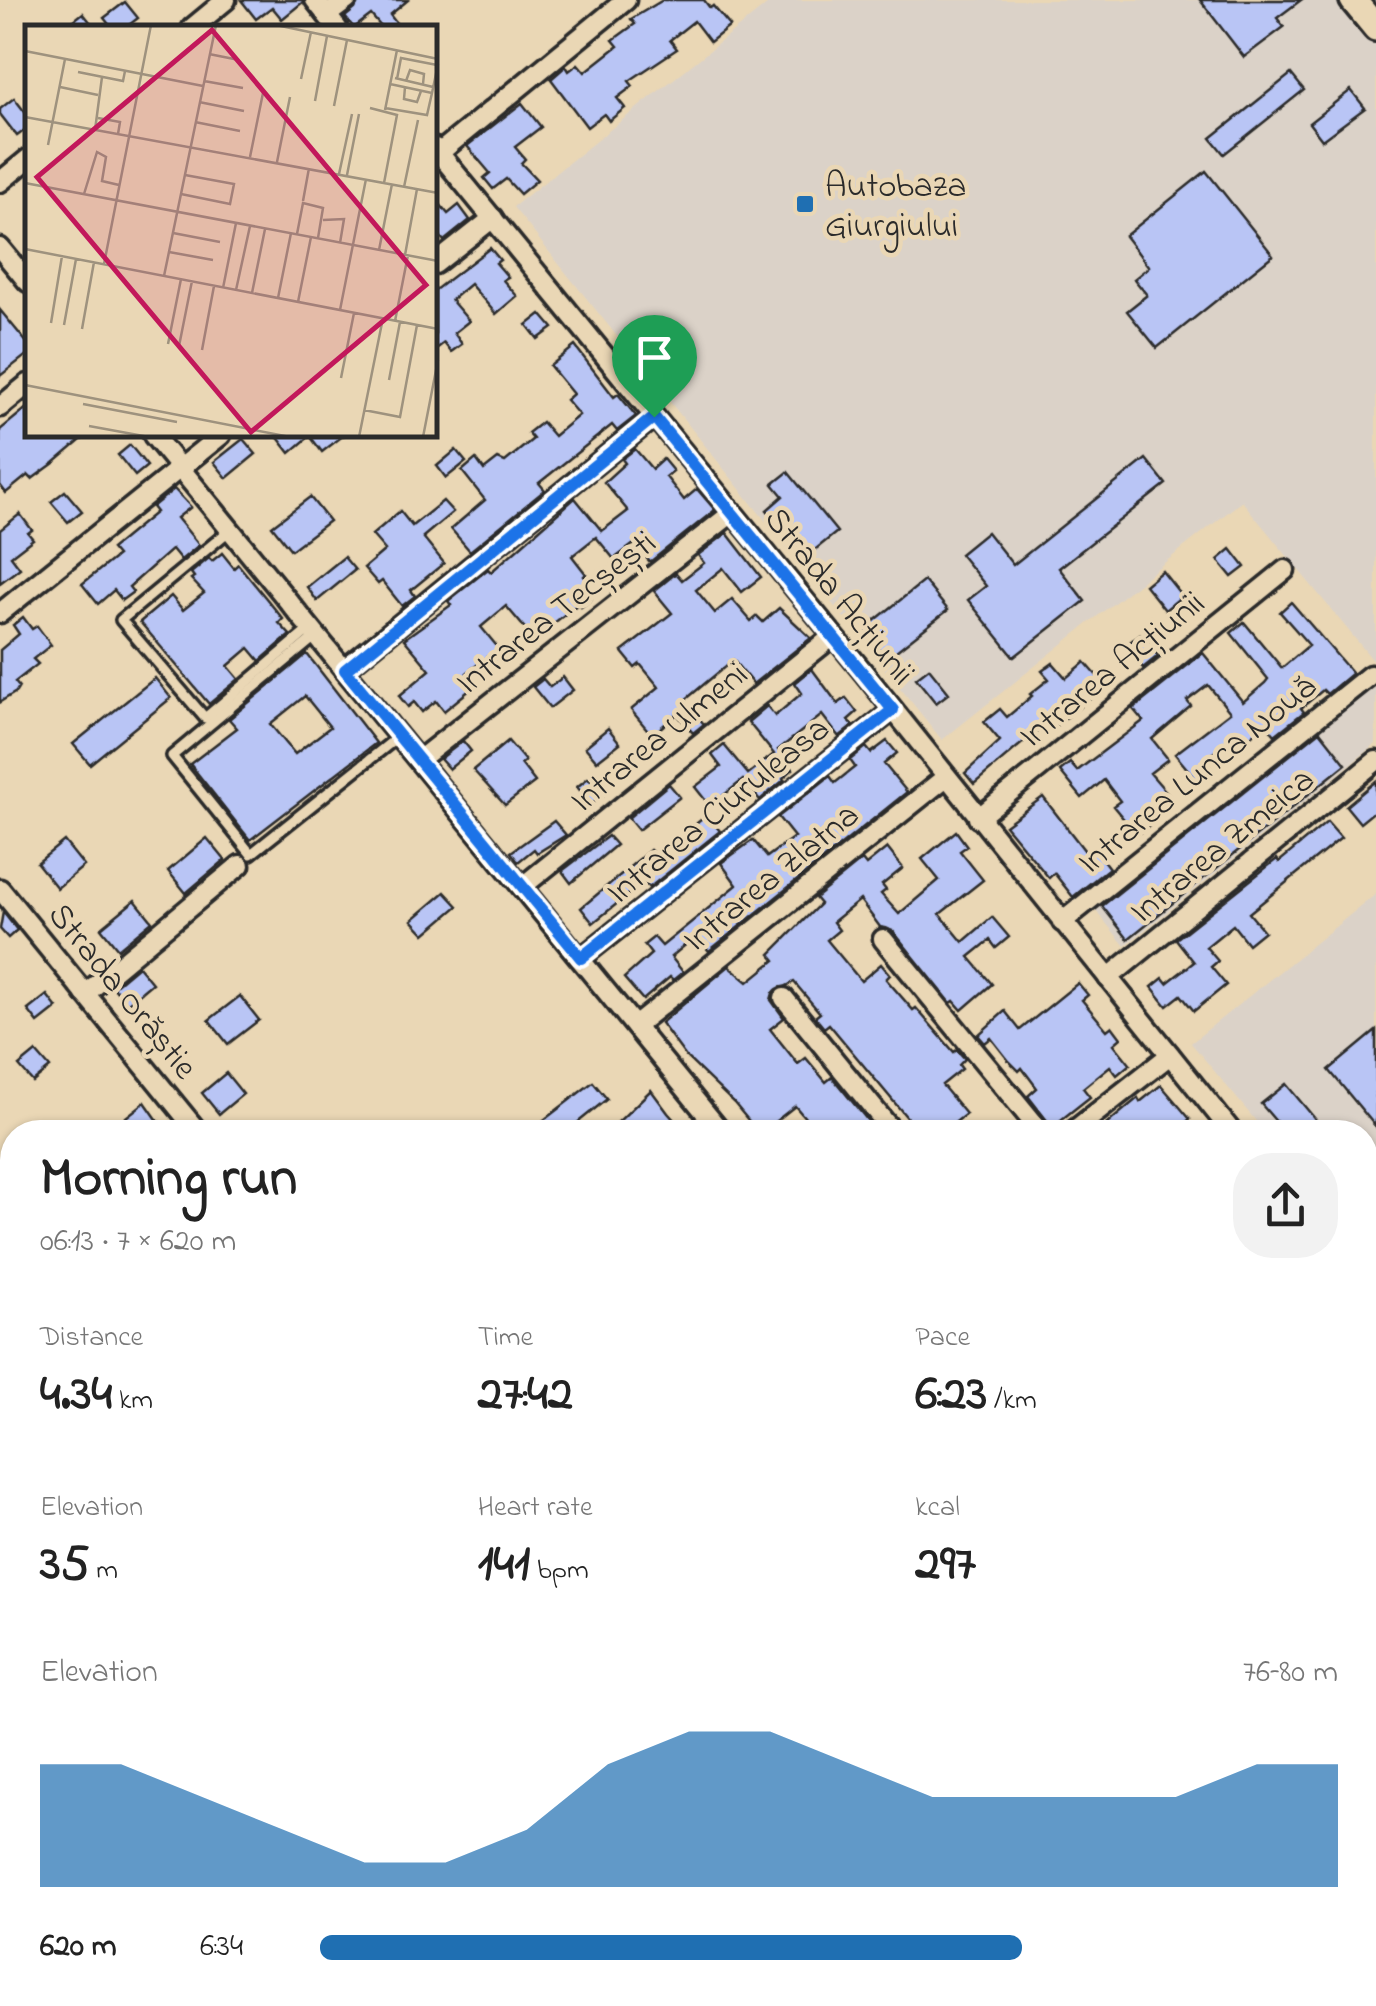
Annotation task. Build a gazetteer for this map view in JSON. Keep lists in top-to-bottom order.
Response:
{
  "streets": {
    "street": [
      "Strada Acțiunii",
      "Intrarea Tecșești",
      "Intrarea Acțiunii",
      "Intrarea Ulmeni",
      "Intrarea Lunca Nouă",
      "Intrarea Ciuruleasa",
      "Intrarea Zmeica",
      "Intrarea Zlatna",
      "Strada Orăștie"
    ]
  },
  "crossings": [
    ["Strada Acțiunii", "Intrarea Tecșești"],
    ["Strada Acțiunii", "Intrarea Acțiunii"],
    ["Strada Acțiunii", "Intrarea Ulmeni"],
    ["Strada Acțiunii", "Intrarea Lunca Nouă"],
    ["Strada Acțiunii", "Intrarea Ciuruleasa"],
    ["Strada Acțiunii", "Intrarea Zmeica"],
    ["Strada Acțiunii", "Intrarea Zlatna"]
  ],
  "places": {
    "transit": ["Autobaza Giurgiului"]
  },
  "page": {
    "heading": ["Morning run", "06:13 · 7 × 620 m"],
    "stats": [
      ["Distance", "4.34 km"],
      ["Time", "27:42"],
      ["Pace", "6:23 /km"],
      ["Elevation", "35 m"],
      ["Heart rate", "141 bpm"],
      ["kcal", "297"]
    ],
    "chart": ["Elevation", "76–80 m"],
    "list": [
      {
        "name": "620 m",
        "note": "6:34"
      }
    ]
  }
}
